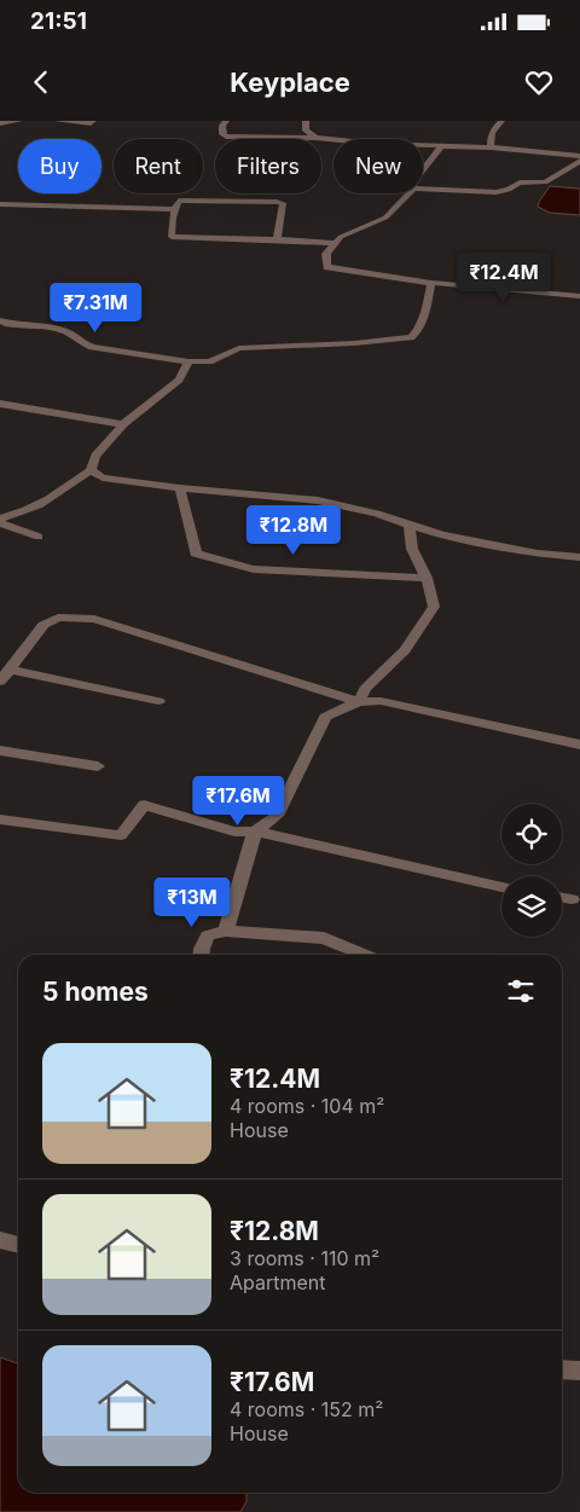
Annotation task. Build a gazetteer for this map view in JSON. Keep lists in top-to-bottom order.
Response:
{
  "page": {
    "status": "21:51",
    "header": "Keyplace",
    "chip": [
      "Buy",
      "Rent",
      "Filters",
      "New"
    ],
    "price": [
      "₹12.4M",
      "₹7.31M",
      "₹12.8M",
      "₹17.6M",
      "₹13M"
    ],
    "heading": "5 homes",
    "list": [
      {
        "name": "₹12.4M",
        "note": "4 rooms · 104 m² · House"
      },
      {
        "name": "₹12.8M",
        "note": "3 rooms · 110 m² · Apartment"
      },
      {
        "name": "₹17.6M",
        "note": "4 rooms · 152 m² · House"
      }
    ]
  }
}
